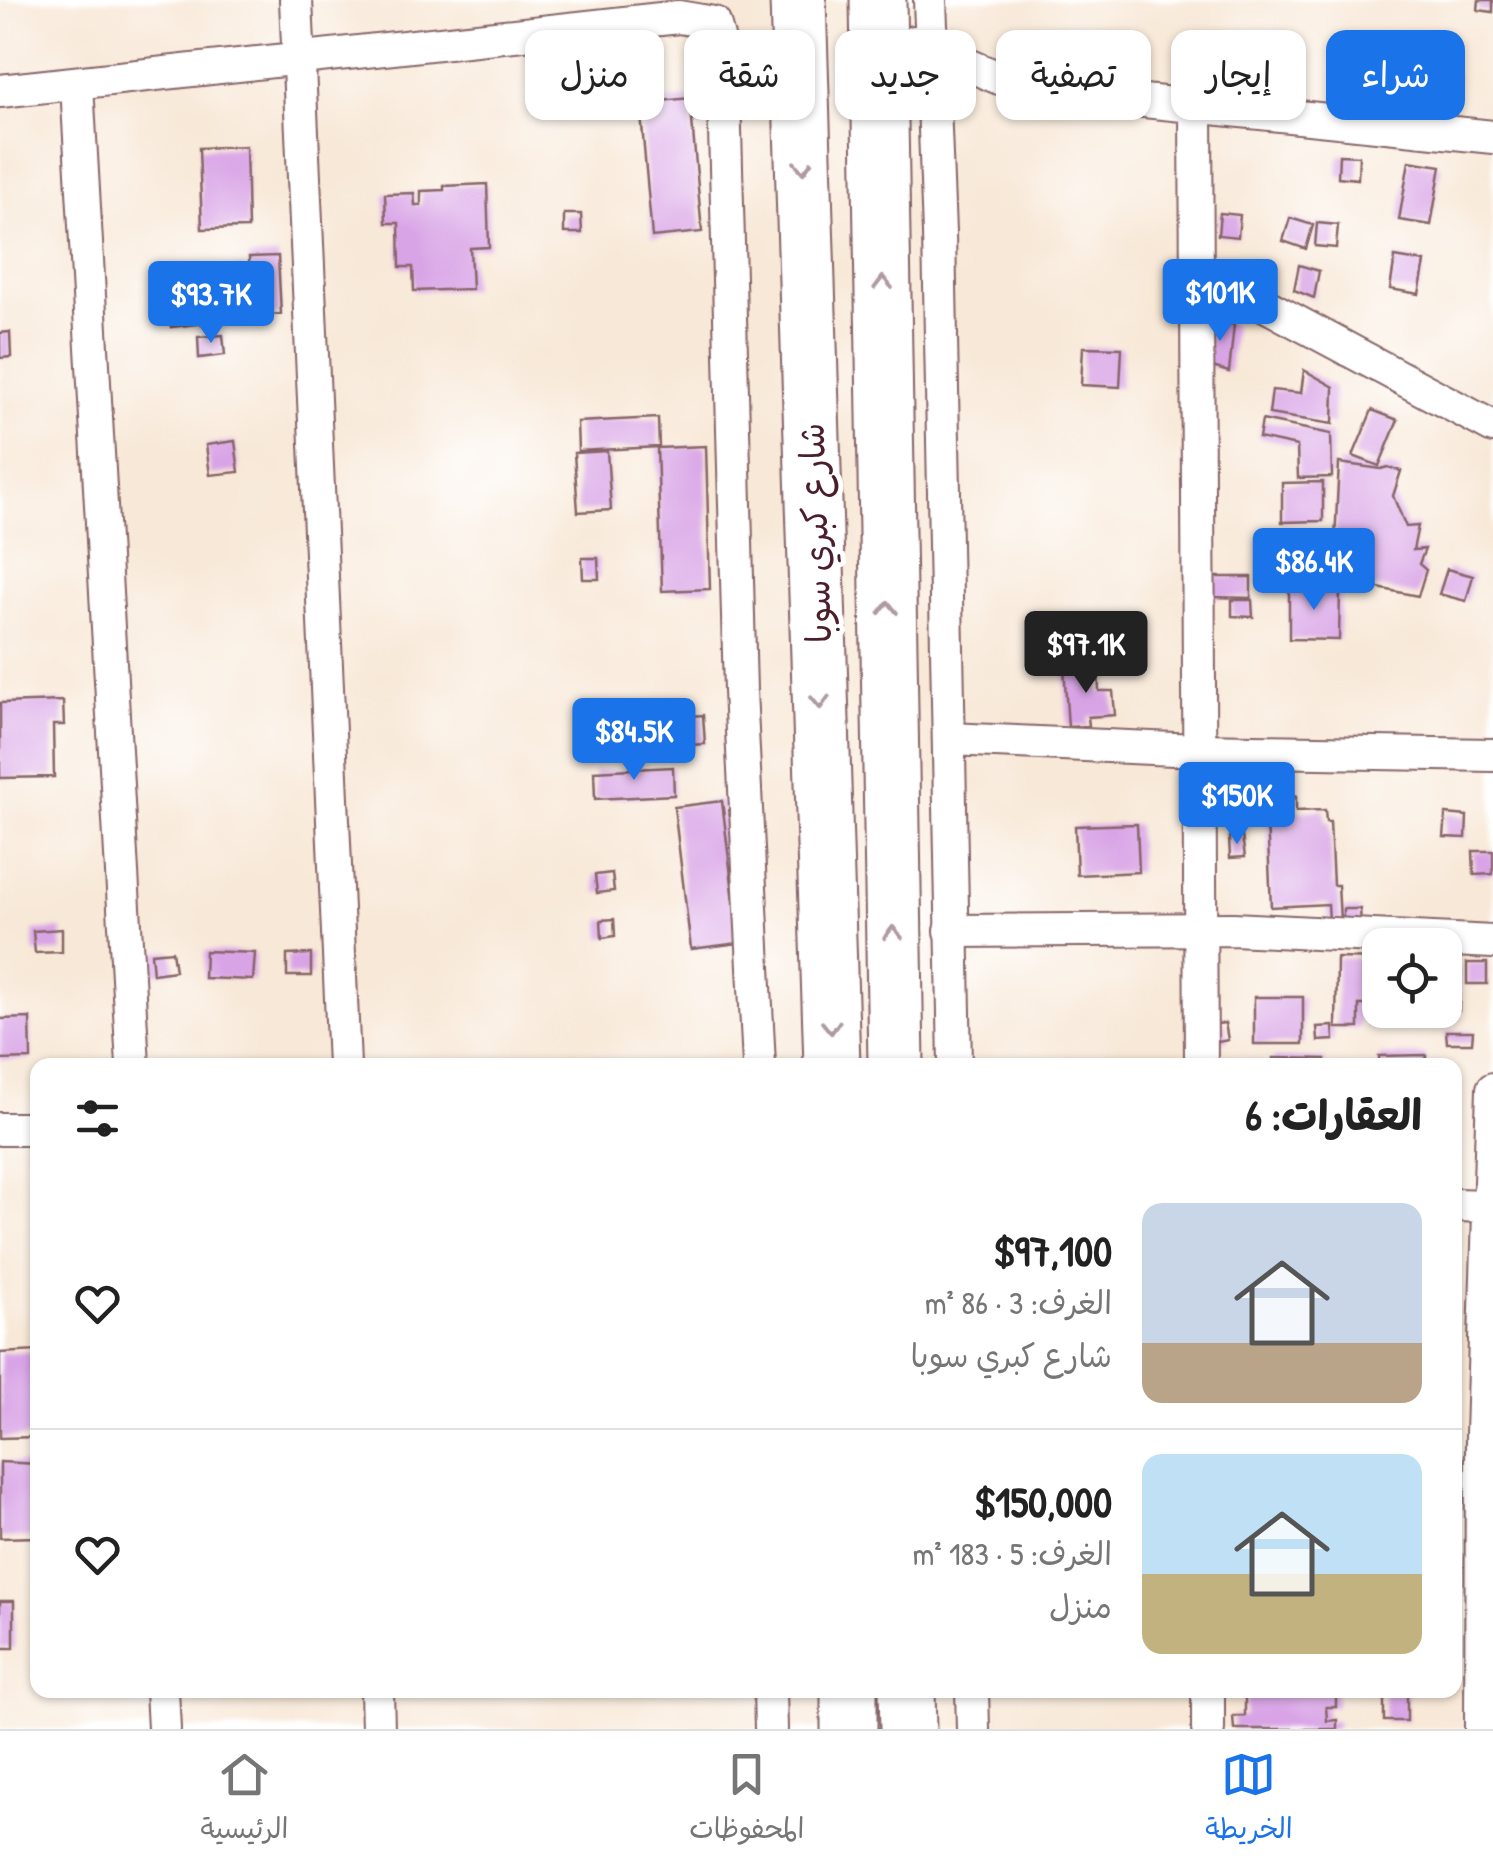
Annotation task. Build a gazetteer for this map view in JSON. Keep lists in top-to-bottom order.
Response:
{
  "streets": {
    "highway": ["شارع كبري سوبا"]
  },
  "page": {
    "chip": [
      "شراء",
      "إيجار",
      "تصفية",
      "جديد",
      "شقة",
      "منزل"
    ],
    "price": [
      "$101K",
      "$93.7K",
      "$86.4K",
      "$97.1K",
      "$84.5K",
      "$150K"
    ],
    "heading": "العقارات: 6",
    "list": [
      {
        "name": "$97,100",
        "note": "الغرف: 3 · 86 m² · شارع كبري سوبا"
      },
      {
        "name": "$150,000",
        "note": "الغرف: 5 · 183 m² · منزل"
      }
    ],
    "tabs": ["الخريطة", "المحفوظات", "الرئيسية"]
  }
}
